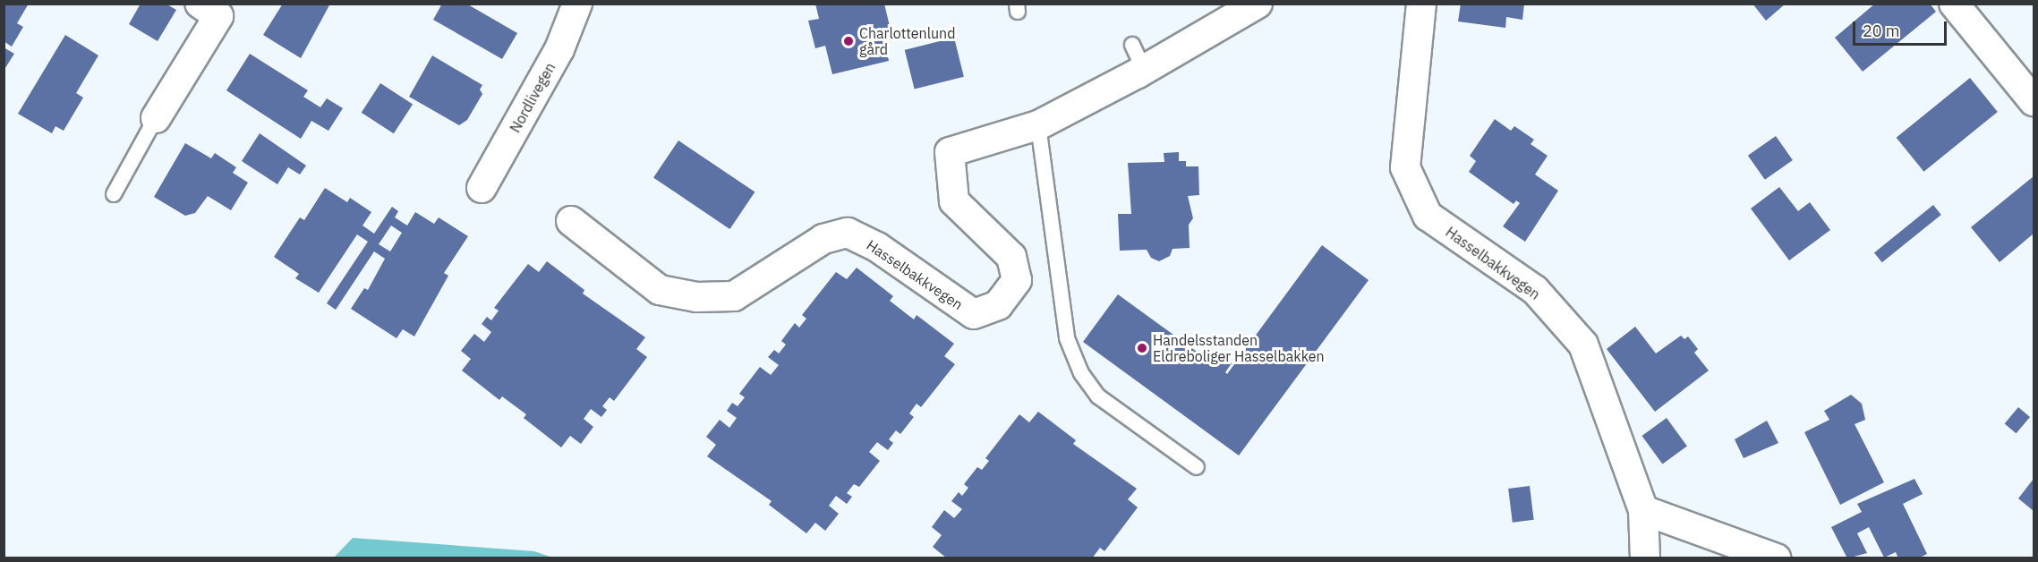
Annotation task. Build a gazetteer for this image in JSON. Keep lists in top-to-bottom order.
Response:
{
  "streets": {
    "street": ["Nordlivegen", "Hasselbakkvegen"]
  },
  "places": ["Charlottenlund gård", "Handelsstanden Eldreboliger Hasselbakken"],
  "scale_bar": "20 m"
}
